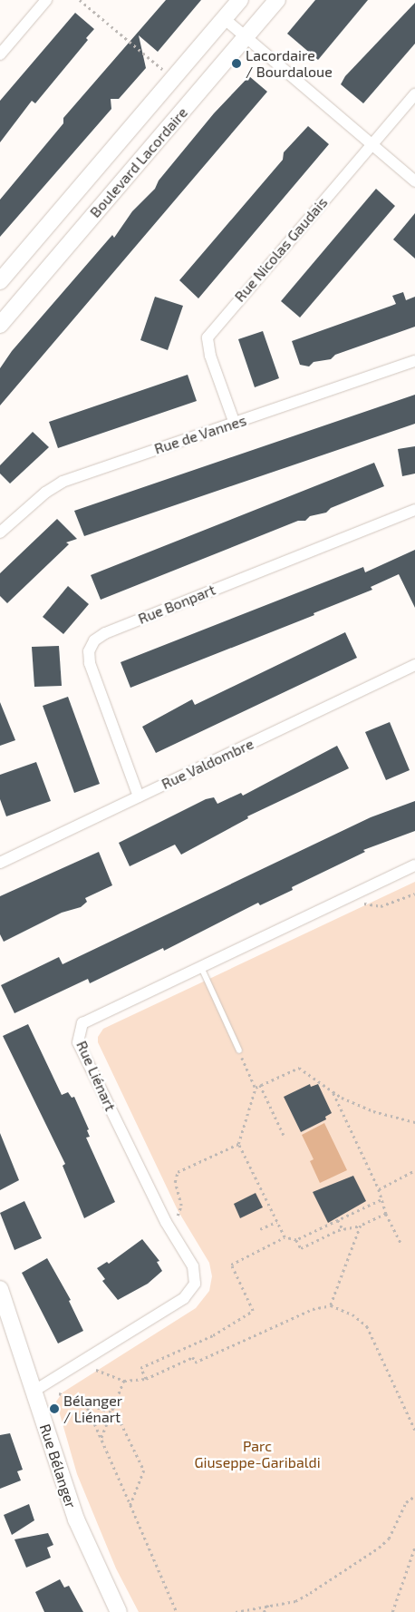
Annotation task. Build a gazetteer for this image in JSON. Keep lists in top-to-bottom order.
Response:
{
  "streets": {
    "main road": ["Boulevard Lacordaire", "Rue Bélanger"],
    "street": [
      "Rue Nicolas Gaudais",
      "Rue de Vannes",
      "Rue Bonpart",
      "Rue Valdombre",
      "Rue Liénart"
    ]
  },
  "crossings": [
    ["Rue Nicolas Gaudais", "Rue de Vannes"],
    ["Rue Bonpart", "Rue Valdombre"],
    ["Rue Liénart", "Rue Bélanger"]
  ],
  "parks": ["Parc Giuseppe-Garibaldi"],
  "places": ["Lacordaire / Bourdaloue", "Bélanger / Liénart"]
}
